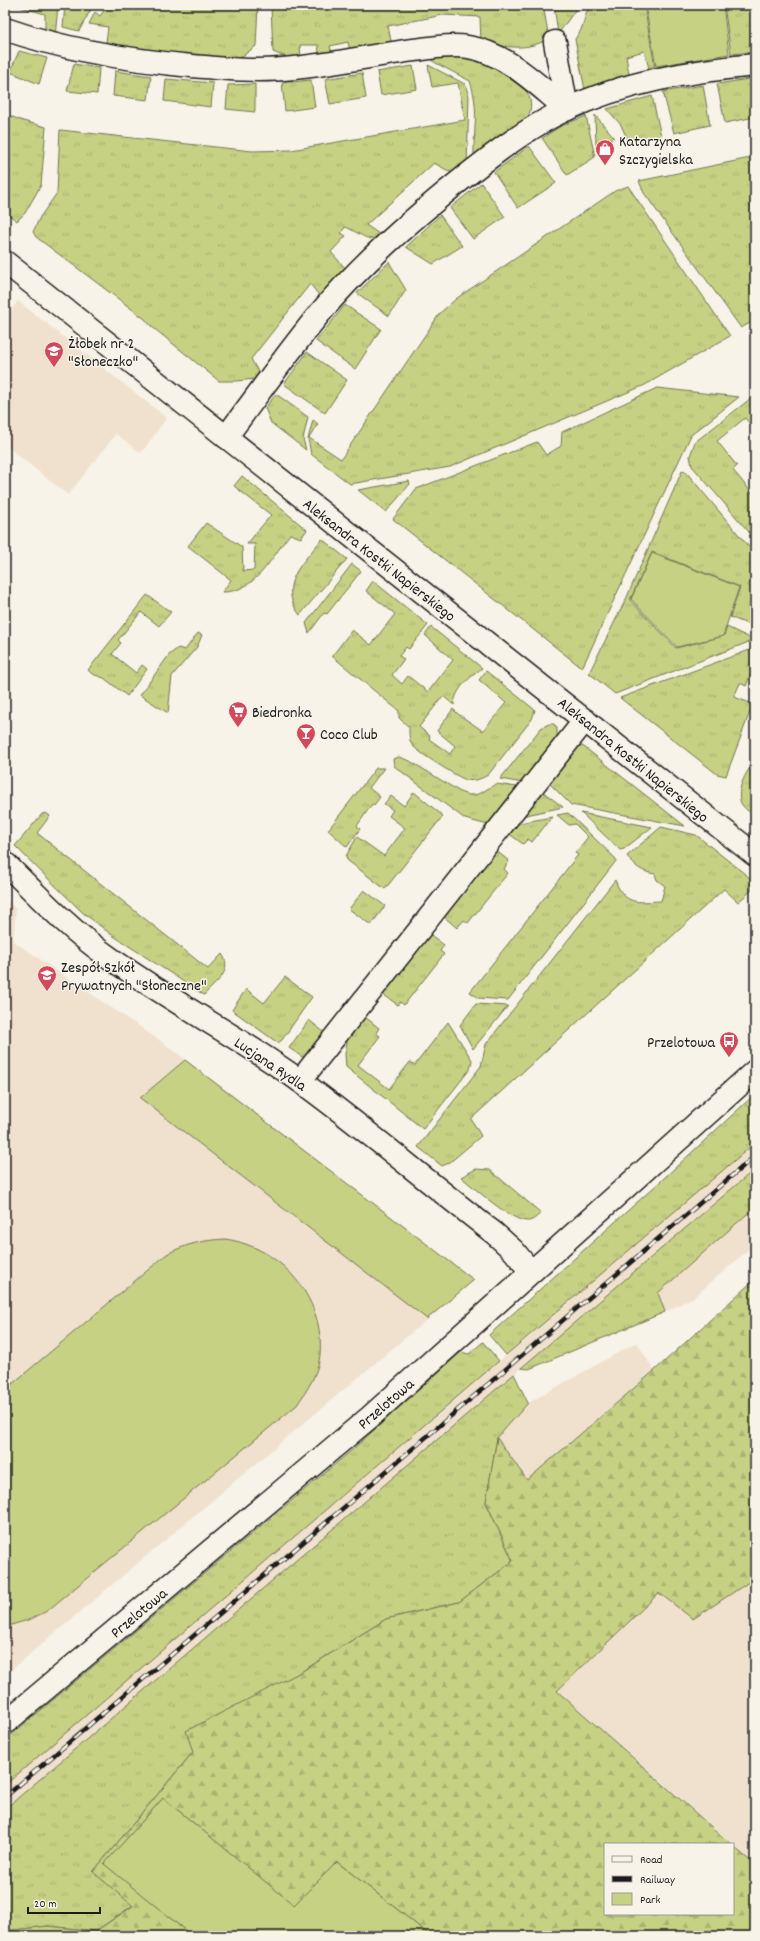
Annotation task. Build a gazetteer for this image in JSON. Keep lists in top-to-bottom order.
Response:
{
  "streets": {
    "street": ["Aleksandra Kostki Napierskiego", "Lucjana Rydla", "Przelotowa"]
  },
  "crossings": [
    ["Lucjana Rydla", "Przelotowa"]
  ],
  "places": {
    "shop": ["Katarzyna Szczygielska"],
    "school or university": ["Żłobek nr 2 \"Słoneczko\"", "Zespół Szkół Prywatnych \"Słoneczne\""],
    "supermarket": ["Biedronka"],
    "bar": ["Coco Club"],
    "bus stop": ["Przelotowa"]
  },
  "legend": ["Road", "Railway", "Park"],
  "scale_bar": "20 m"
}
